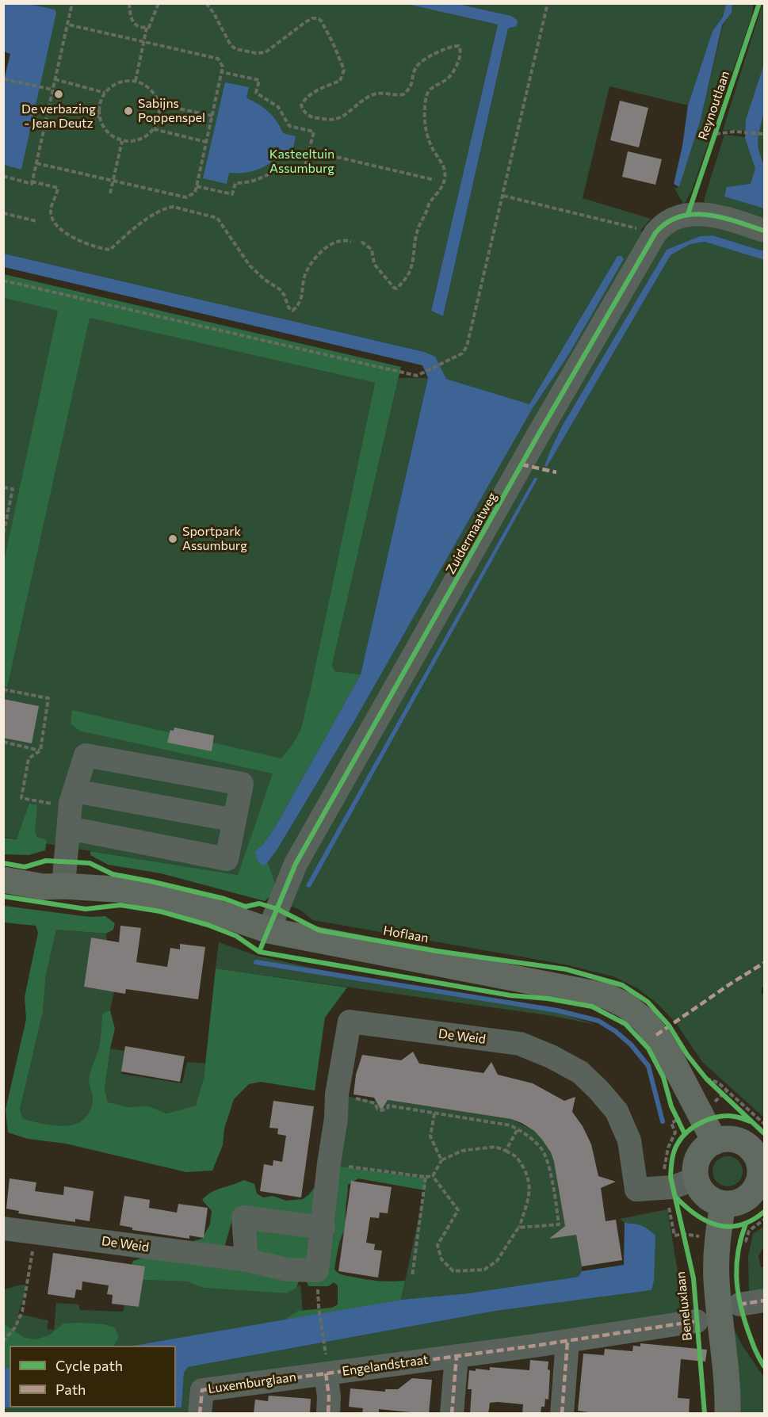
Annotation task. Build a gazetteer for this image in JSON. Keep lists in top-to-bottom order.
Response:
{
  "streets": {
    "main road": ["Hoflaan"],
    "street": [
      "Zuidermaatweg",
      "De Weid",
      "Engelandstraat",
      "Luxemburglaan"
    ],
    "cycle path": ["Reynoutlaan", "Beneluxlaan"]
  },
  "crossings": [
    ["Zuidermaatweg", "Hoflaan"],
    ["Engelandstraat", "Luxemburglaan"]
  ],
  "parks": ["Kasteeltuin Assumburg"],
  "places": ["De verbazing - Jean Deutz", "Sabijns Poppenspel", "Sportpark Assumburg"],
  "legend": ["Cycle path", "Path"]
}
